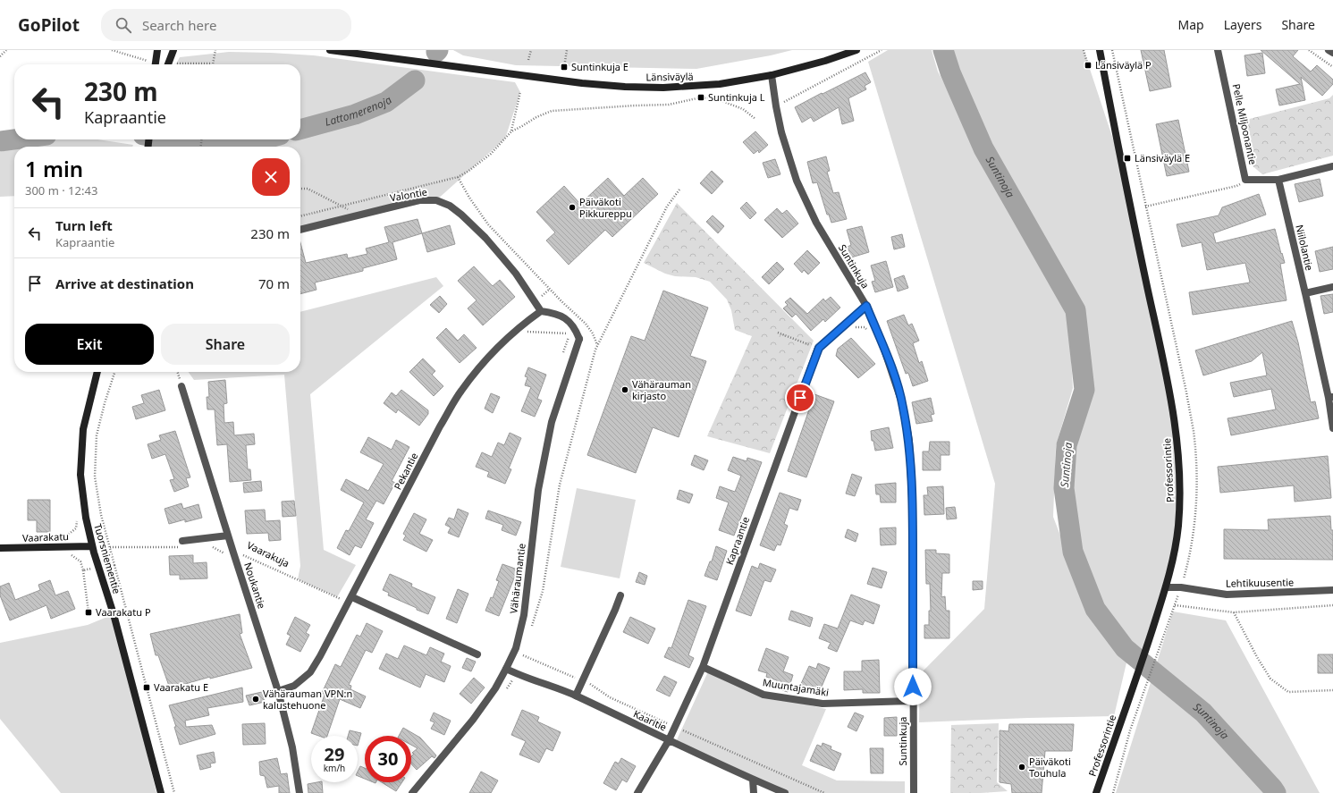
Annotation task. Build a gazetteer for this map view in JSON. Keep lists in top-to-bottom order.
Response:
{
  "streets": {
    "main road": [
      "Länsiväylä",
      "Professorintie",
      "Vaarakatu",
      "Tuorsniementie"
    ],
    "street": [
      "Pelle Miljoonantie",
      "Valontie",
      "Niilolantie",
      "Suntinkuja",
      "Pekantie",
      "Kapraantie",
      "Vähäraumantie",
      "Lehtikuusentie",
      "Noukantie",
      "Muuntajamäki",
      "Kaaritie"
    ],
    "path": ["Vaarakuja"]
  },
  "crossings": [
    ["Länsiväylä", "Suntinkuja"],
    ["Pelle Miljoonantie", "Niilolantie"],
    ["Valontie", "Pekantie"],
    ["Valontie", "Vähäraumantie"],
    ["Suntinkuja", "Kapraantie"],
    ["Suntinkuja", "Muuntajamäki"],
    ["Professorintie", "Lehtikuusentie"],
    ["Pekantie", "Vaarakuja"],
    ["Pekantie", "Vähäraumantie"],
    ["Pekantie", "Noukantie"],
    ["Vaarakatu", "Tuorsniementie"],
    ["Kapraantie", "Muuntajamäki"],
    ["Kapraantie", "Kaaritie"],
    ["Vaarakuja", "Noukantie"],
    ["Vähäraumantie", "Kaaritie"]
  ],
  "water": ["Lattomerenoja", "Suntinoja"],
  "places": {
    "transit": [
      "Länsiväylä P",
      "Suntinkuja E",
      "Suntinkuja L",
      "Länsiväylä E",
      "Vaarakatu P",
      "Vaarakatu E"
    ],
    "other": [
      "Päiväkoti Pikkureppu",
      "Vähärauman kirjasto",
      "Vähärauman VPN:n kalustehuone",
      "Päiväkoti Touhula"
    ]
  },
  "page": {
    "header": "GoPilot",
    "search": "Search here",
    "nav": ["Map", "Layers", "Share"],
    "turn": ["230 m", "Kapraantie"],
    "heading": ["1 min", "300 m · 12:43"],
    "list": [
      {
        "name": "Turn left",
        "note": "Kapraantie",
        "value": "230 m"
      },
      {
        "name": "Arrive at destination",
        "value": "70 m"
      }
    ],
    "buttons": ["Exit", "Share"],
    "speed": "29 km/h",
    "limit": "30"
  }
}
